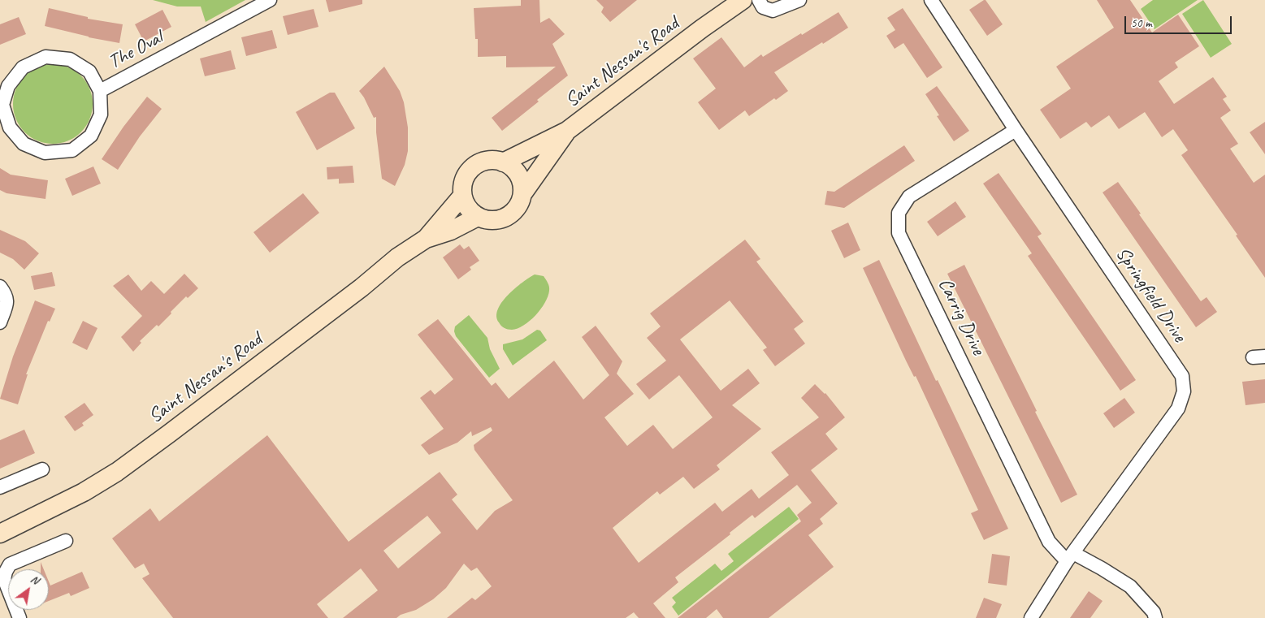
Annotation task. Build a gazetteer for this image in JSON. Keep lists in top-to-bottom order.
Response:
{
  "streets": {
    "main road": ["Saint Nessan's Road"],
    "street": ["The Oval", "Springfield Drive", "Carrig Drive"]
  },
  "crossings": [
    ["Springfield Drive", "Carrig Drive"]
  ],
  "scale_bar": "50 m",
  "north": "top right"
}
